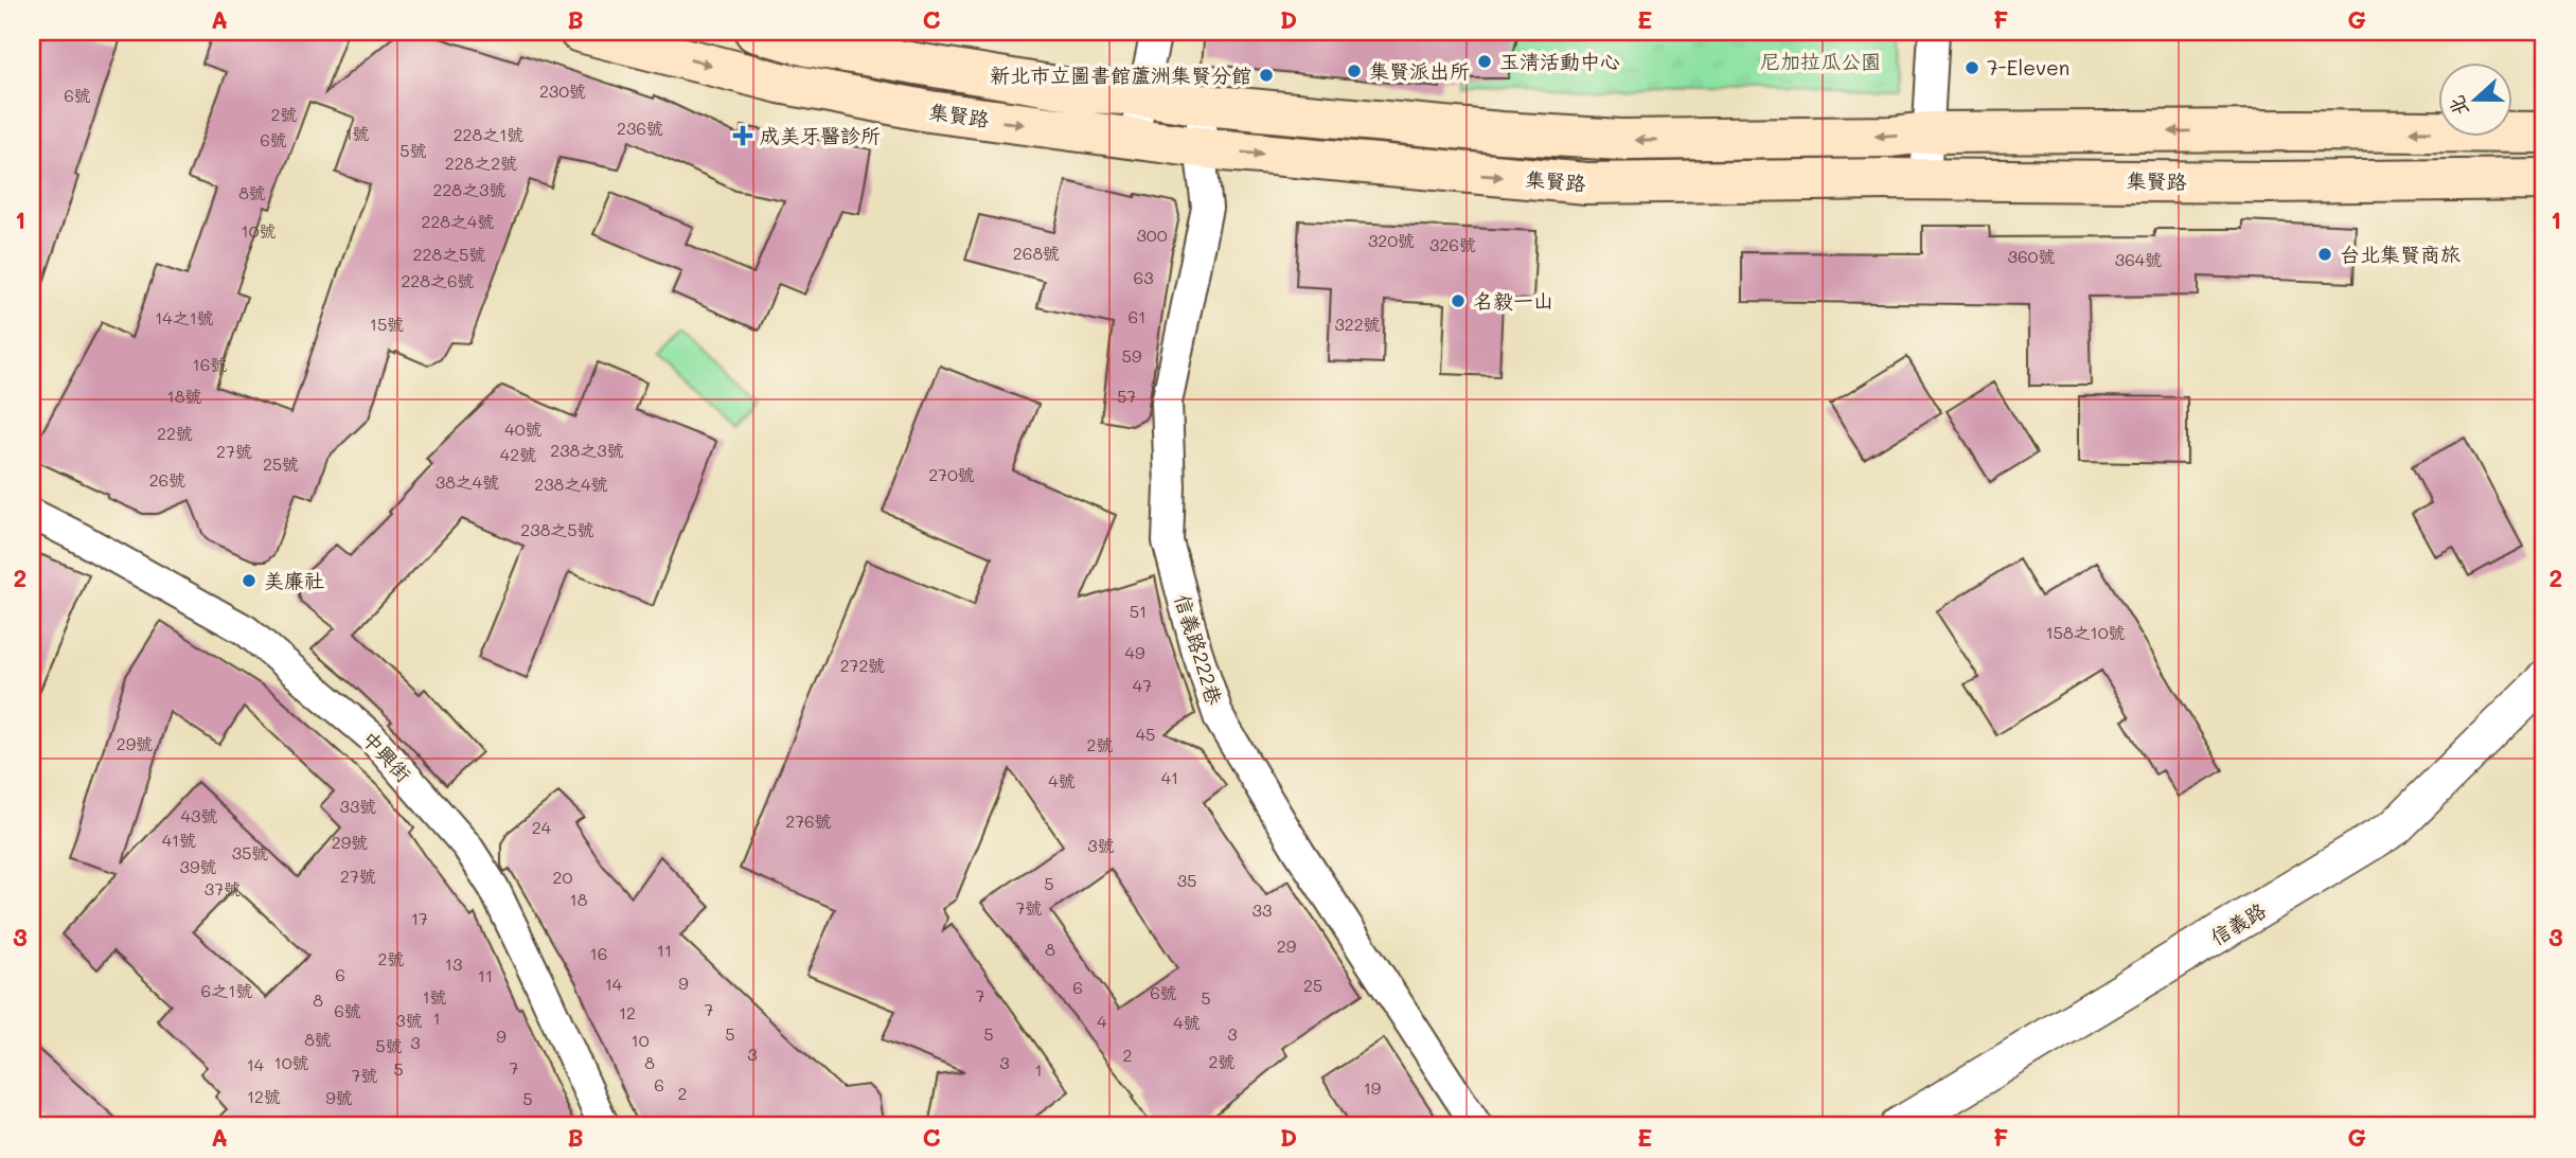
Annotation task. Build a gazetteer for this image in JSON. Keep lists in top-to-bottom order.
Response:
{
  "streets": {
    "main road": ["集賢路"],
    "street": ["信義路222巷", "中興街", "信義路"]
  },
  "crossings": [
    ["集賢路", "信義路222巷"]
  ],
  "parks": ["尼加拉瓜公園"],
  "places": {
    "other": [
      "玉清活動中心",
      "7-Eleven",
      "集賢派出所",
      "新北市立圖書館蘆洲集賢分館",
      "台北集賢商旅",
      "名毅一山",
      "美廉社"
    ],
    "health": ["成美牙醫診所"]
  },
  "house_numbers": [
    "230號",
    "6號",
    "2號",
    "236號",
    "1號",
    "228之1號",
    "6號",
    "5號",
    "228之2號",
    "228之3號",
    "8號",
    "228之4號",
    "10號",
    "300",
    "320號",
    "326號",
    "268號",
    "228之5號",
    "360號",
    "364號",
    "63",
    "228之6號",
    "61",
    "14之1號",
    "15號",
    "322號",
    "59",
    "16號",
    "18號",
    "57",
    "40號",
    "22號",
    "238之3號",
    "27號",
    "42號",
    "25號",
    "270號",
    "26號",
    "38之4號",
    "238之4號",
    "238之5號",
    "51",
    "158之10號",
    "49",
    "272號",
    "47",
    "45",
    "29號",
    "2號",
    "41",
    "4號",
    "33號",
    "43號",
    "276號",
    "24",
    "41號",
    "29號",
    "3號",
    "35號",
    "39號",
    "27號",
    "20",
    "35",
    "5",
    "37號",
    "18",
    "7號",
    "33",
    "17",
    "29",
    "8",
    "11",
    "16",
    "2號",
    "13",
    "6",
    "11",
    "9",
    "14",
    "25",
    "6",
    "6之1號",
    "6號",
    "7",
    "1號",
    "5",
    "8",
    "7",
    "6號",
    "12",
    "1",
    "3號",
    "4",
    "4號",
    "5",
    "5",
    "3",
    "9",
    "8號",
    "10",
    "3",
    "5號",
    "3",
    "2",
    "2號",
    "10號",
    "8",
    "3",
    "14",
    "7",
    "5",
    "1",
    "7號",
    "6",
    "19",
    "2",
    "12號",
    "9號",
    "5"
  ],
  "north": "left",
  "grid": {
    "columns": [
      "A",
      "B",
      "C",
      "D",
      "E",
      "F",
      "G"
    ],
    "rows": ["1", "2", "3"]
  }
}
